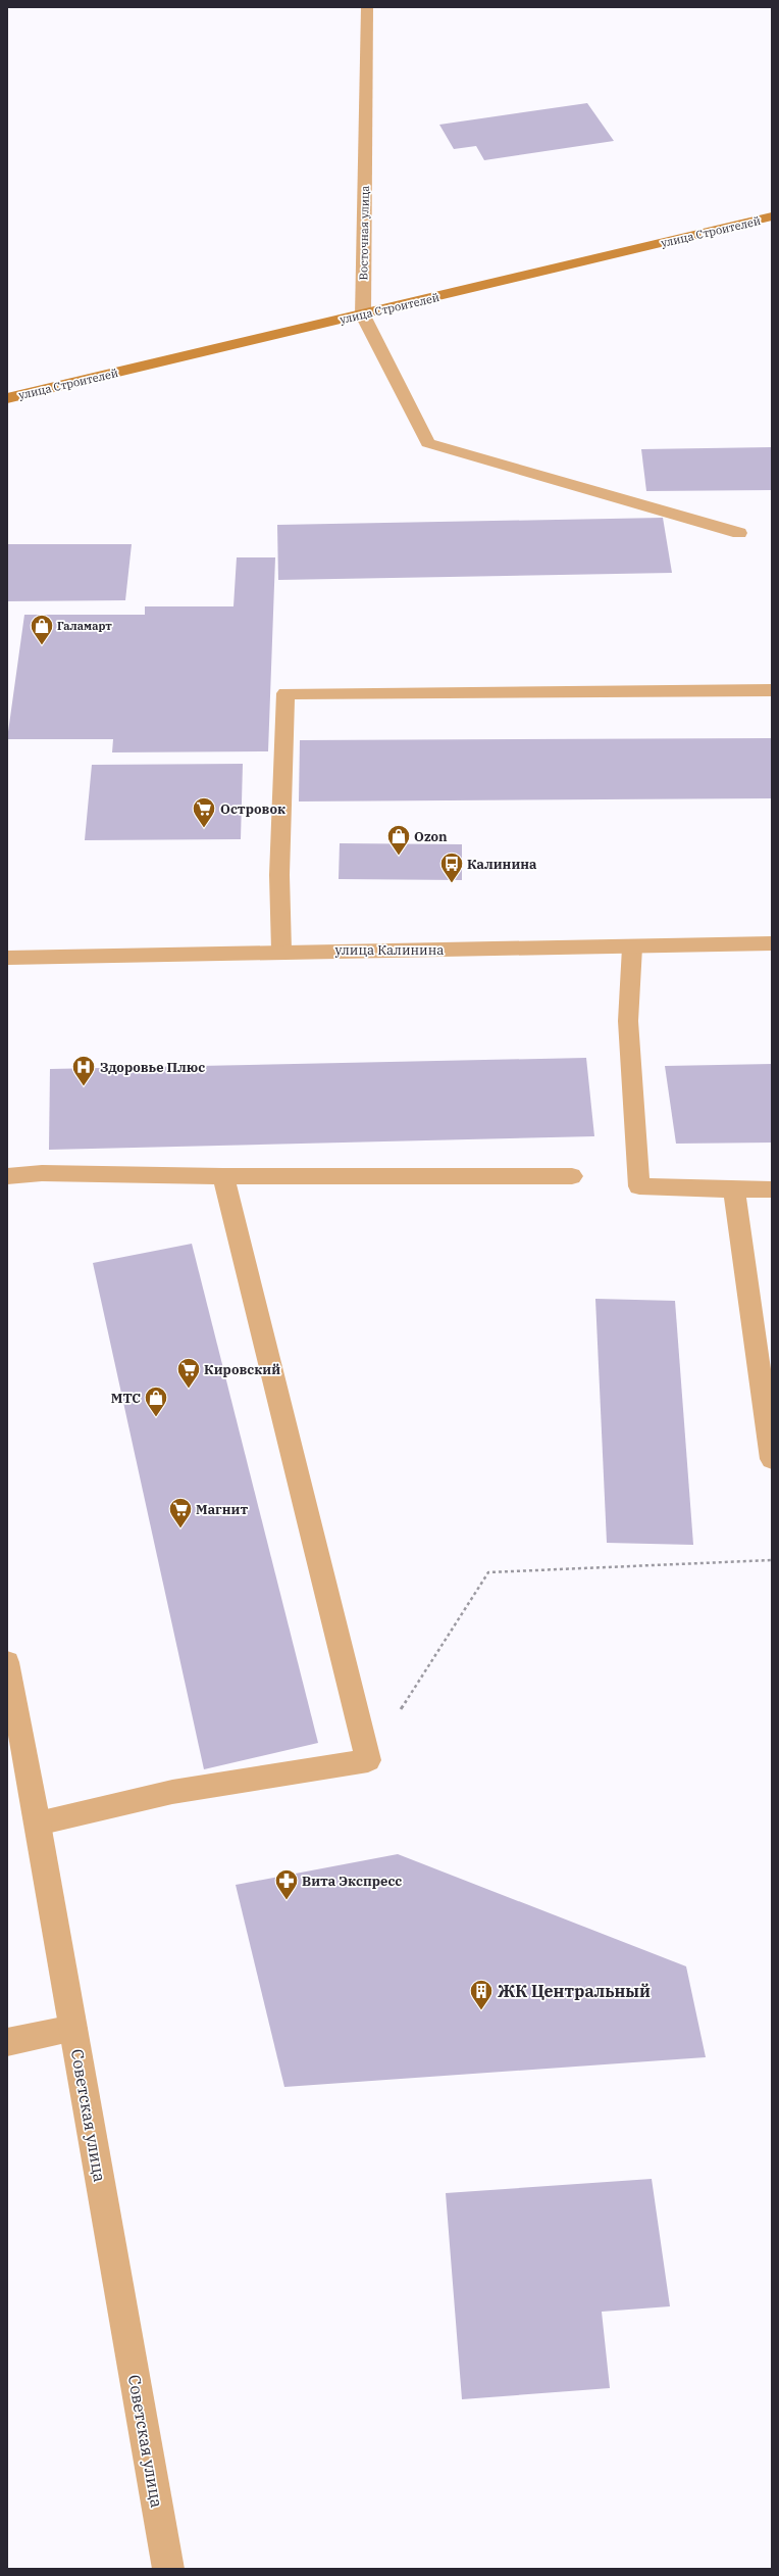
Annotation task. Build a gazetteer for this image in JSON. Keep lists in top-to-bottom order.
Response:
{
  "streets": {
    "main road": ["улица Строителей"],
    "street": ["Восточная улица", "улица Калинина", "Советская улица"]
  },
  "crossings": [
    ["улица Строителей", "Восточная улица"]
  ],
  "places": {
    "shop": ["Галамарт", "Ozon", "МТС"],
    "supermarket": ["Островок", "Кировский", "Магнит"],
    "bus stop": ["Калинина"],
    "hospital": ["Здоровье Плюс"],
    "pharmacy": ["Вита Экспресс"],
    "building": ["ЖК Центральный"]
  }
}
